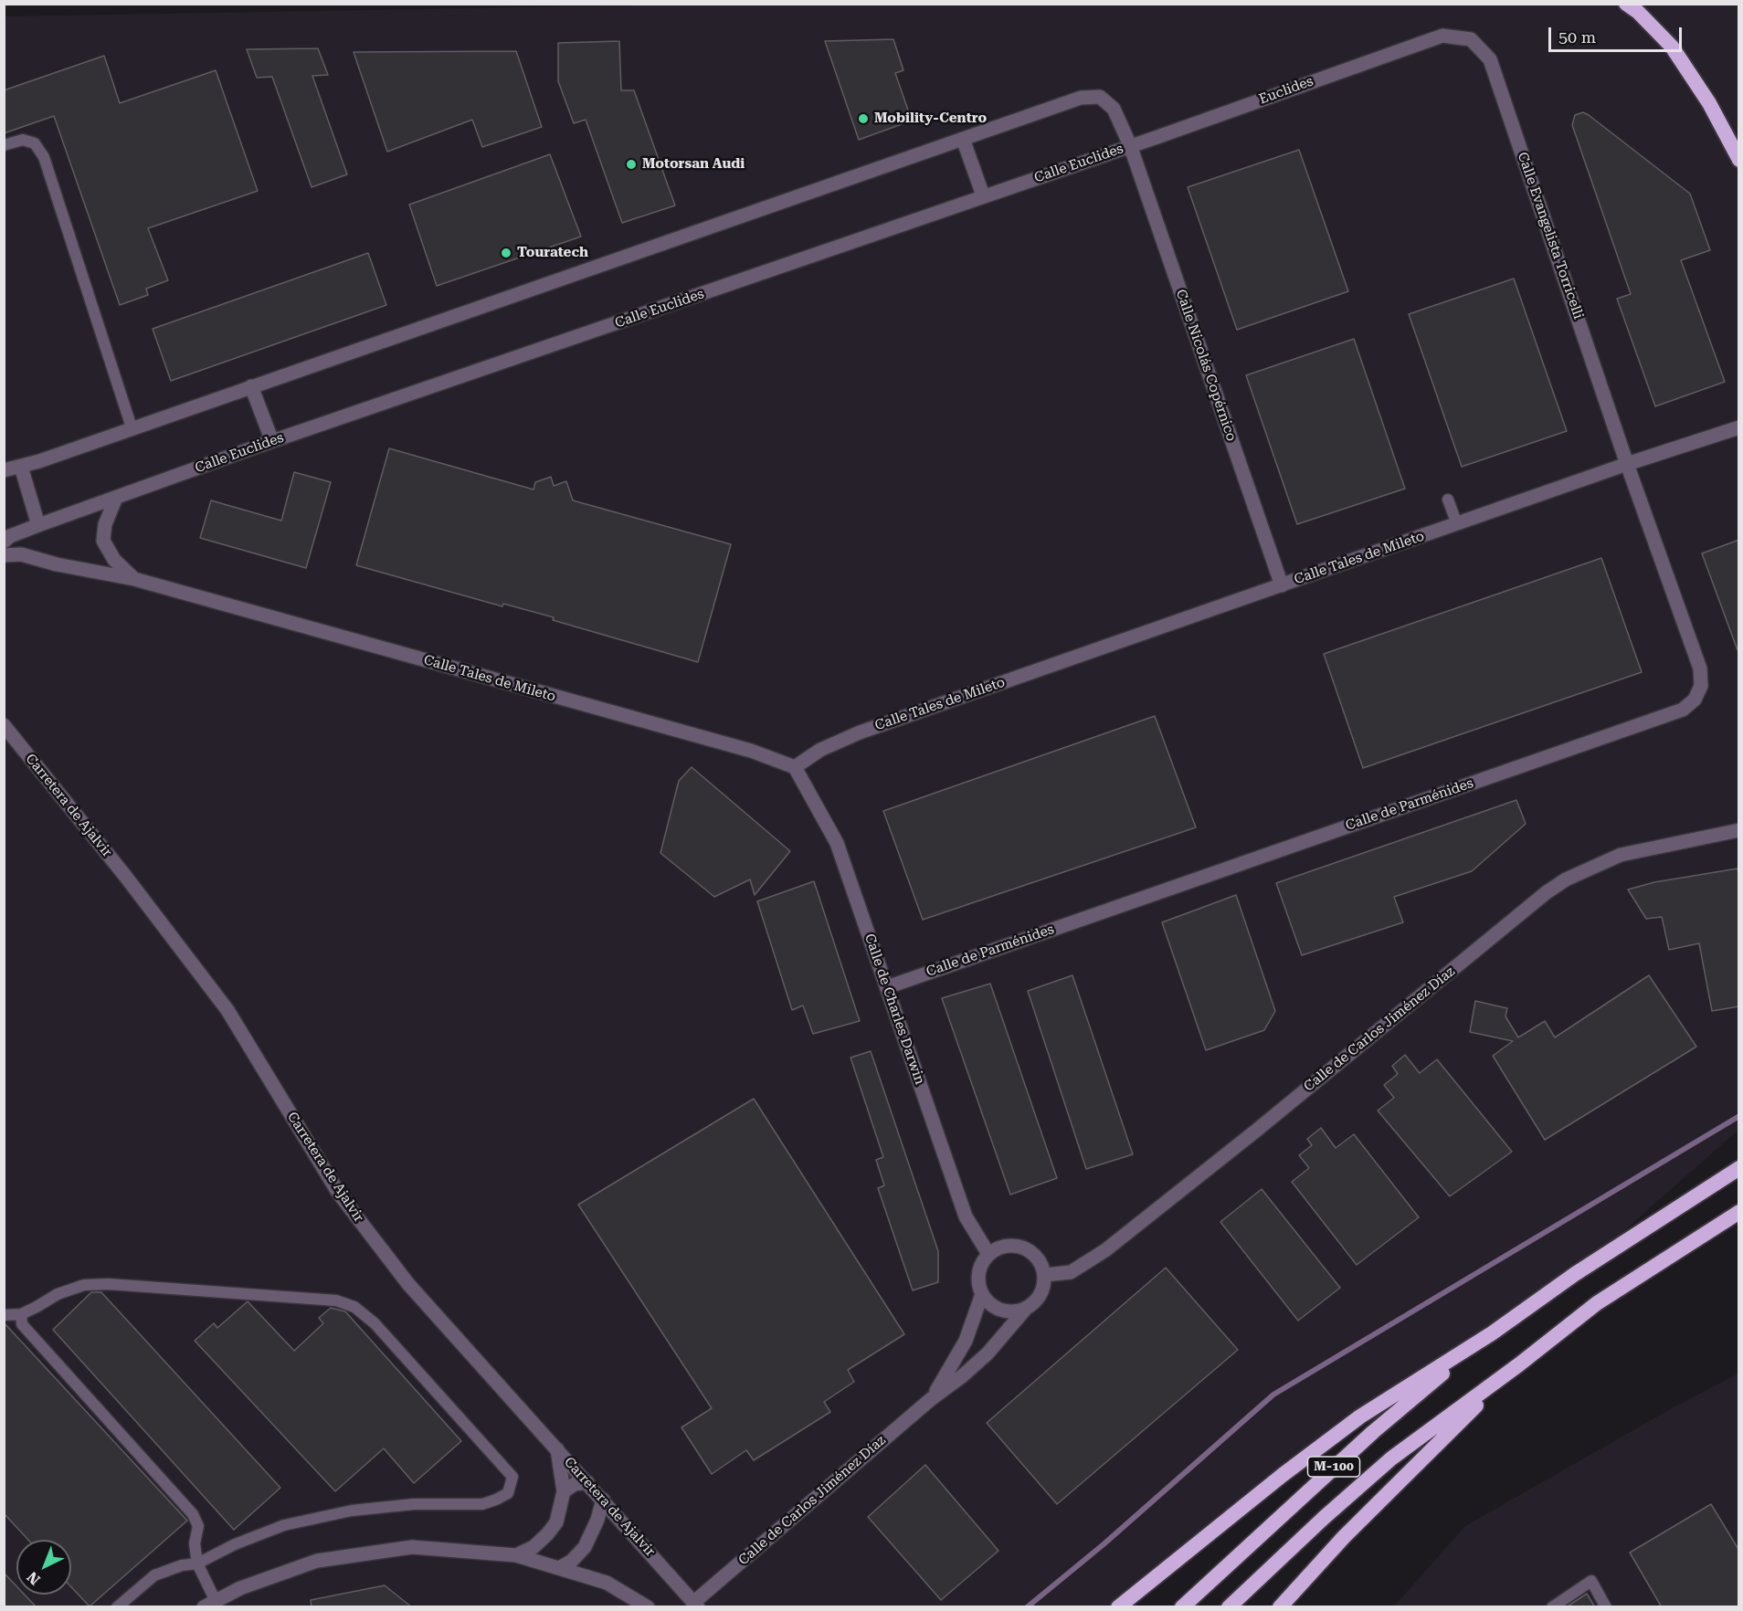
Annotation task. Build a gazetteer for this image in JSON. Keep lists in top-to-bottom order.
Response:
{
  "streets": {
    "highway": ["M-100"],
    "street": [
      "Euclides",
      "Calle Euclides",
      "Calle Evangelista Torricelli",
      "Calle Nicolás Copérnico",
      "Calle Tales de Mileto",
      "Calle de Parménides",
      "Carretera de Ajalvir",
      "Calle de Charles Darwin",
      "Calle de Carlos Jiménez Díaz"
    ]
  },
  "crossings": [
    ["Euclides", "Calle Euclides"],
    ["Euclides", "Calle Evangelista Torricelli"],
    ["Euclides", "Calle Nicolás Copérnico"],
    ["Calle Euclides", "Calle Nicolás Copérnico"],
    ["Calle Euclides", "Calle Tales de Mileto"],
    ["Calle Evangelista Torricelli", "Calle Tales de Mileto"],
    ["Calle Evangelista Torricelli", "Calle de Parménides"],
    ["Calle Nicolás Copérnico", "Calle Tales de Mileto"],
    ["Calle Tales de Mileto", "Calle de Parménides"],
    ["Calle Tales de Mileto", "Calle de Charles Darwin"],
    ["Calle de Parménides", "Calle de Charles Darwin"],
    ["Carretera de Ajalvir", "Calle de Carlos Jiménez Díaz"],
    ["Calle de Charles Darwin", "Calle de Carlos Jiménez Díaz"]
  ],
  "places": ["Mobility-Centro", "Motorsan Audi", "Touratech"],
  "scale_bar": "50 m",
  "north": "bottom left"
}
